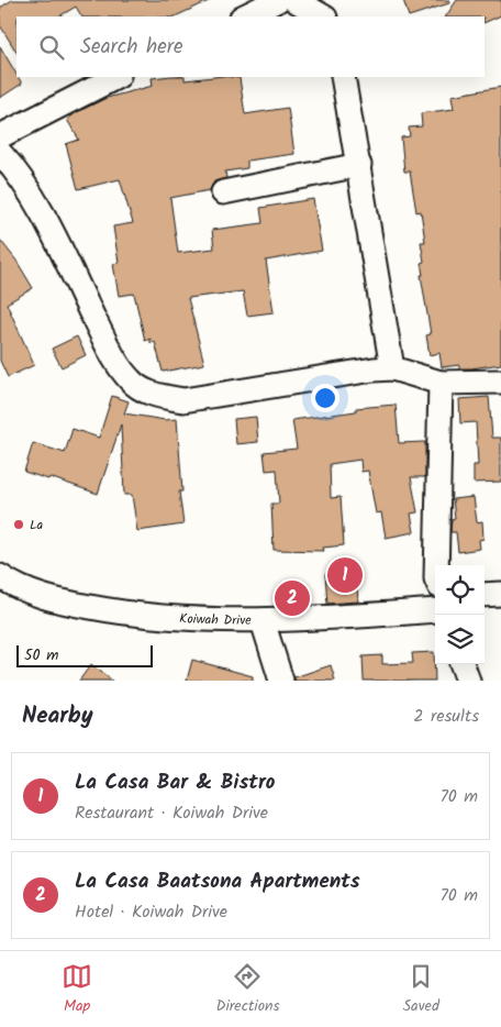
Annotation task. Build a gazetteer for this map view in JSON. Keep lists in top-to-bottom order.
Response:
{
  "streets": {
    "street": ["Koiwah Drive"]
  },
  "places": ["La"],
  "scale_bar": "50 m",
  "page": {
    "search": "Search here",
    "pins": ["1", "2"],
    "scale": "50 m",
    "heading": ["Nearby", "2 results"],
    "list": [
      {
        "mark": "1",
        "name": "La Casa Bar & Bistro",
        "note": "Restaurant · Koiwah Drive",
        "value": "70 m"
      },
      {
        "mark": "2",
        "name": "La Casa Baatsona Apartments",
        "note": "Hotel · Koiwah Drive",
        "value": "70 m"
      }
    ],
    "nav": ["Map", "Directions", "Saved"]
  }
}
